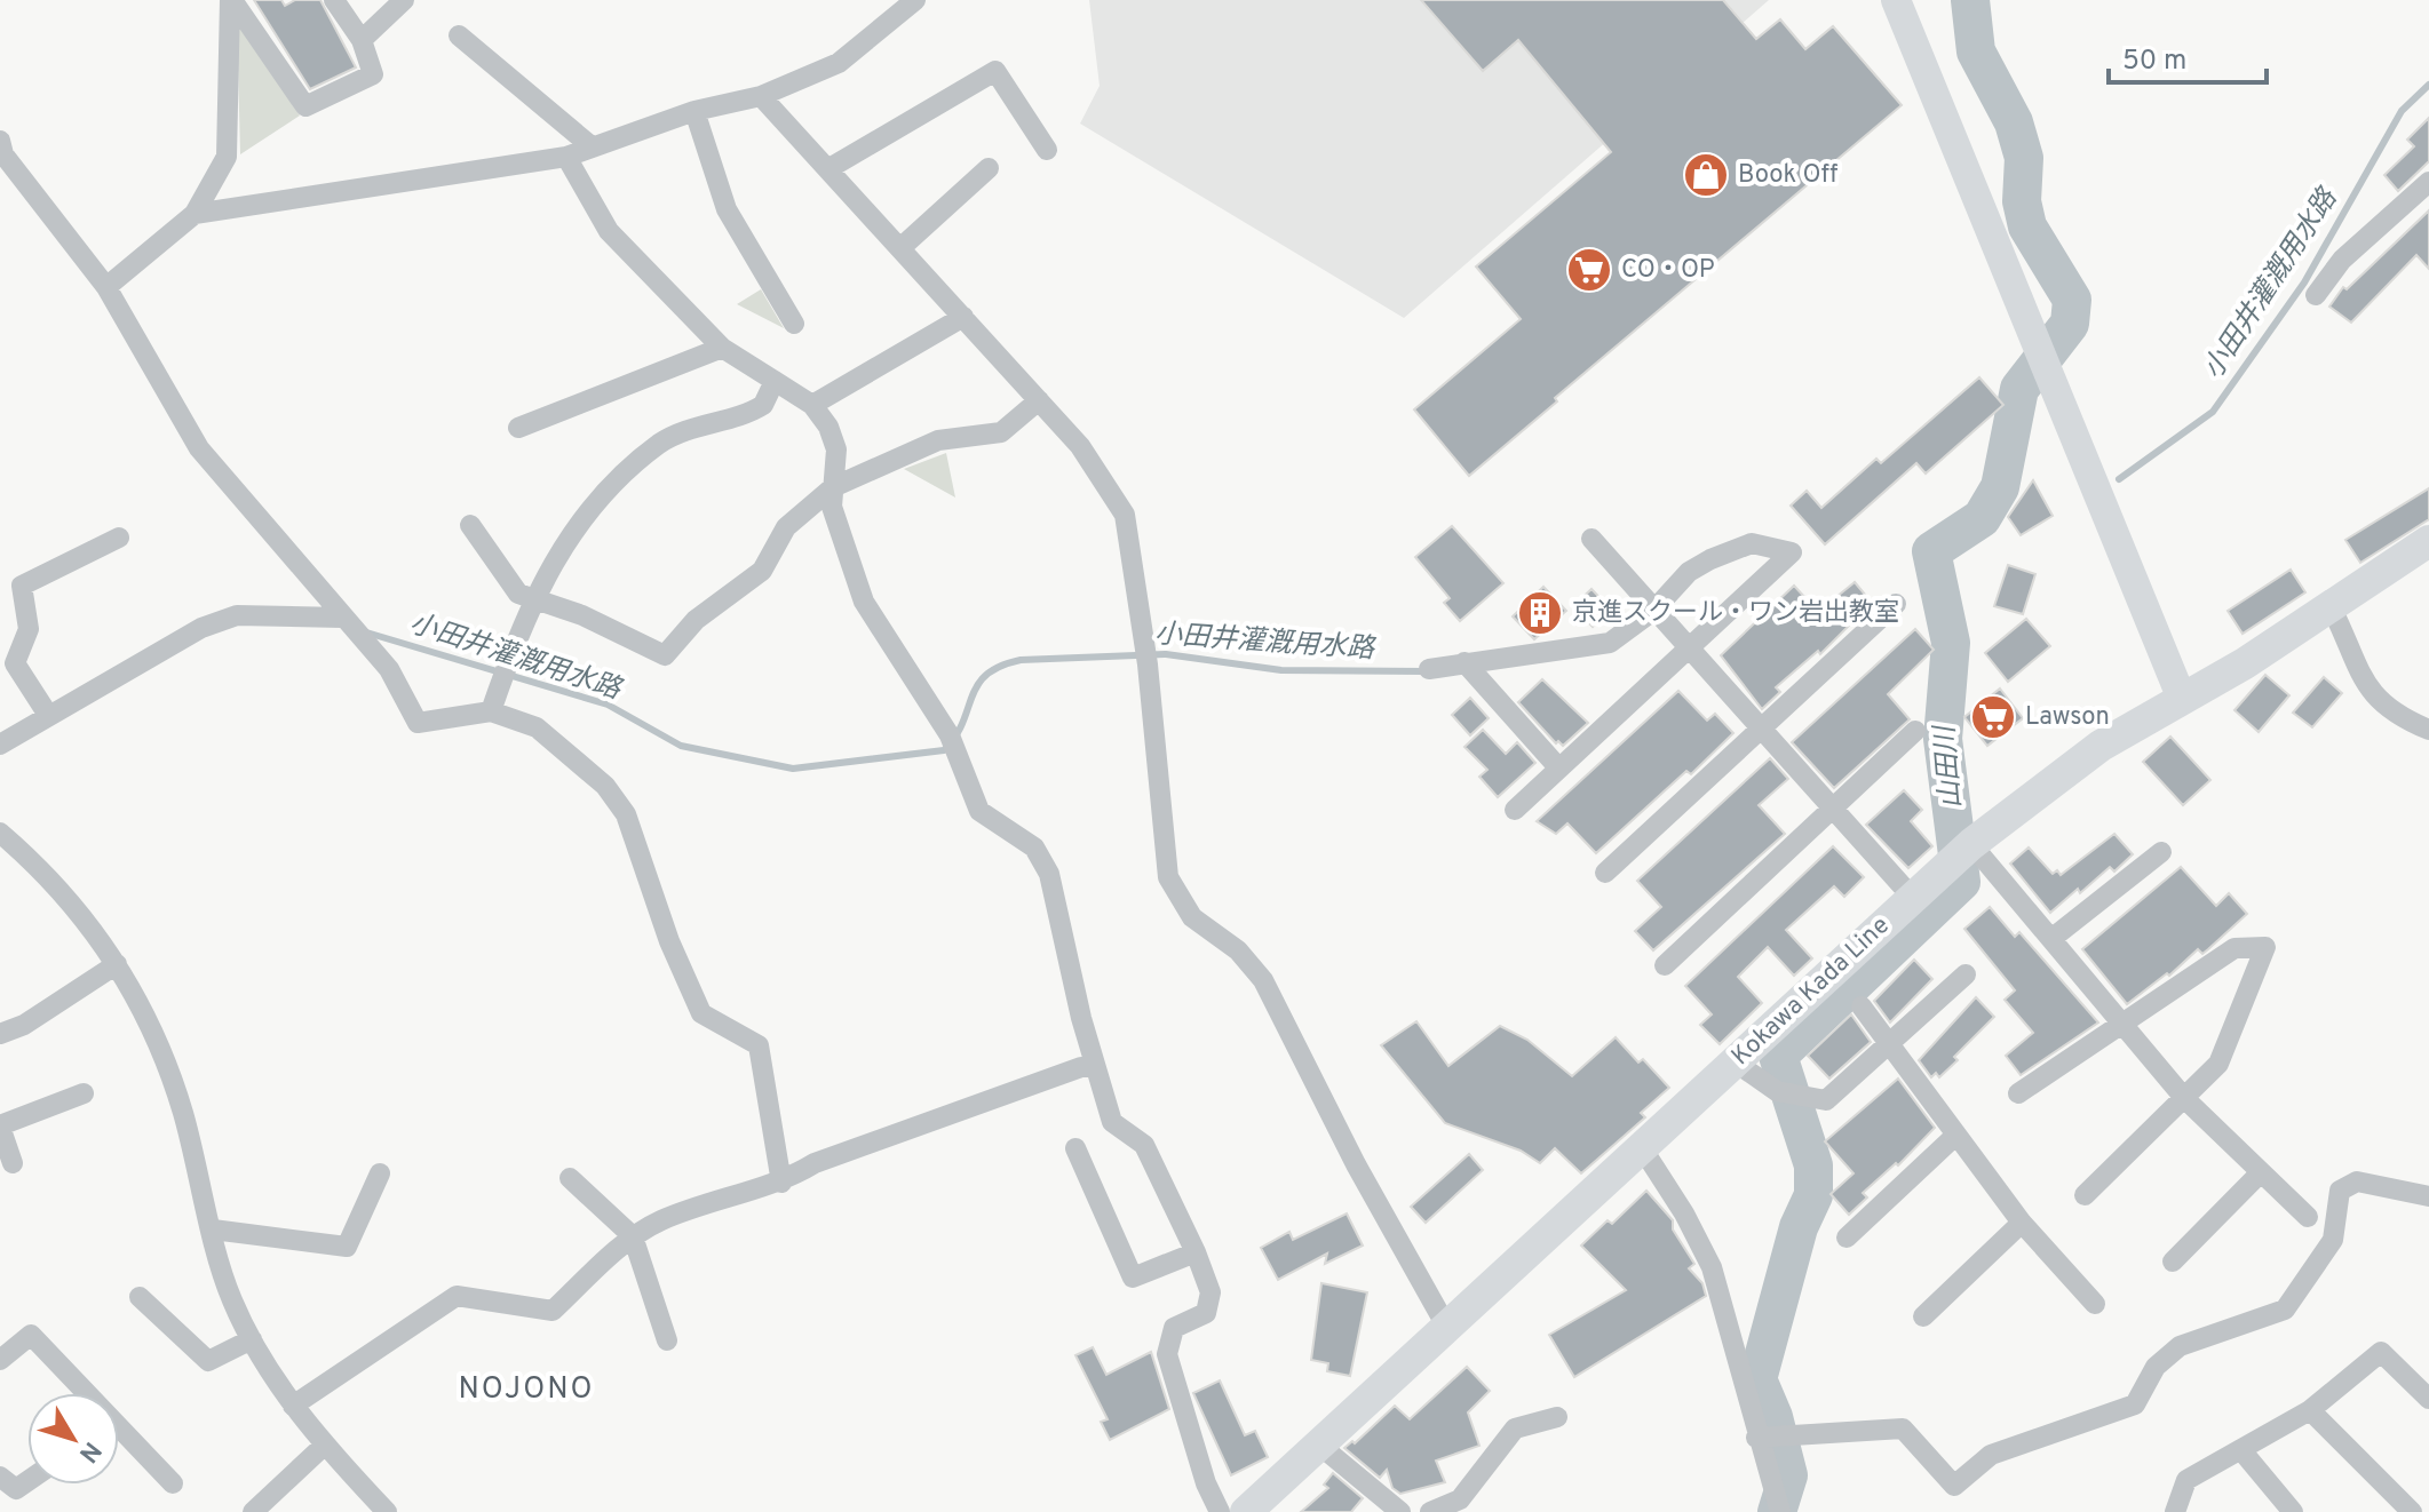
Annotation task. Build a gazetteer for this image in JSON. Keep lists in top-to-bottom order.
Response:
{
  "streets": {
    "main road": ["Kokawa Kada Line"]
  },
  "districts": ["NOJONO"],
  "water": ["小田井灌漑用水路", "山田川"],
  "places": {
    "shop": ["Book Off"],
    "supermarket": ["CO・OP", "Lawson"],
    "building": ["京進スクール・ワン岩出教室"]
  },
  "scale_bar": "50 m",
  "north": "bottom right"
}
